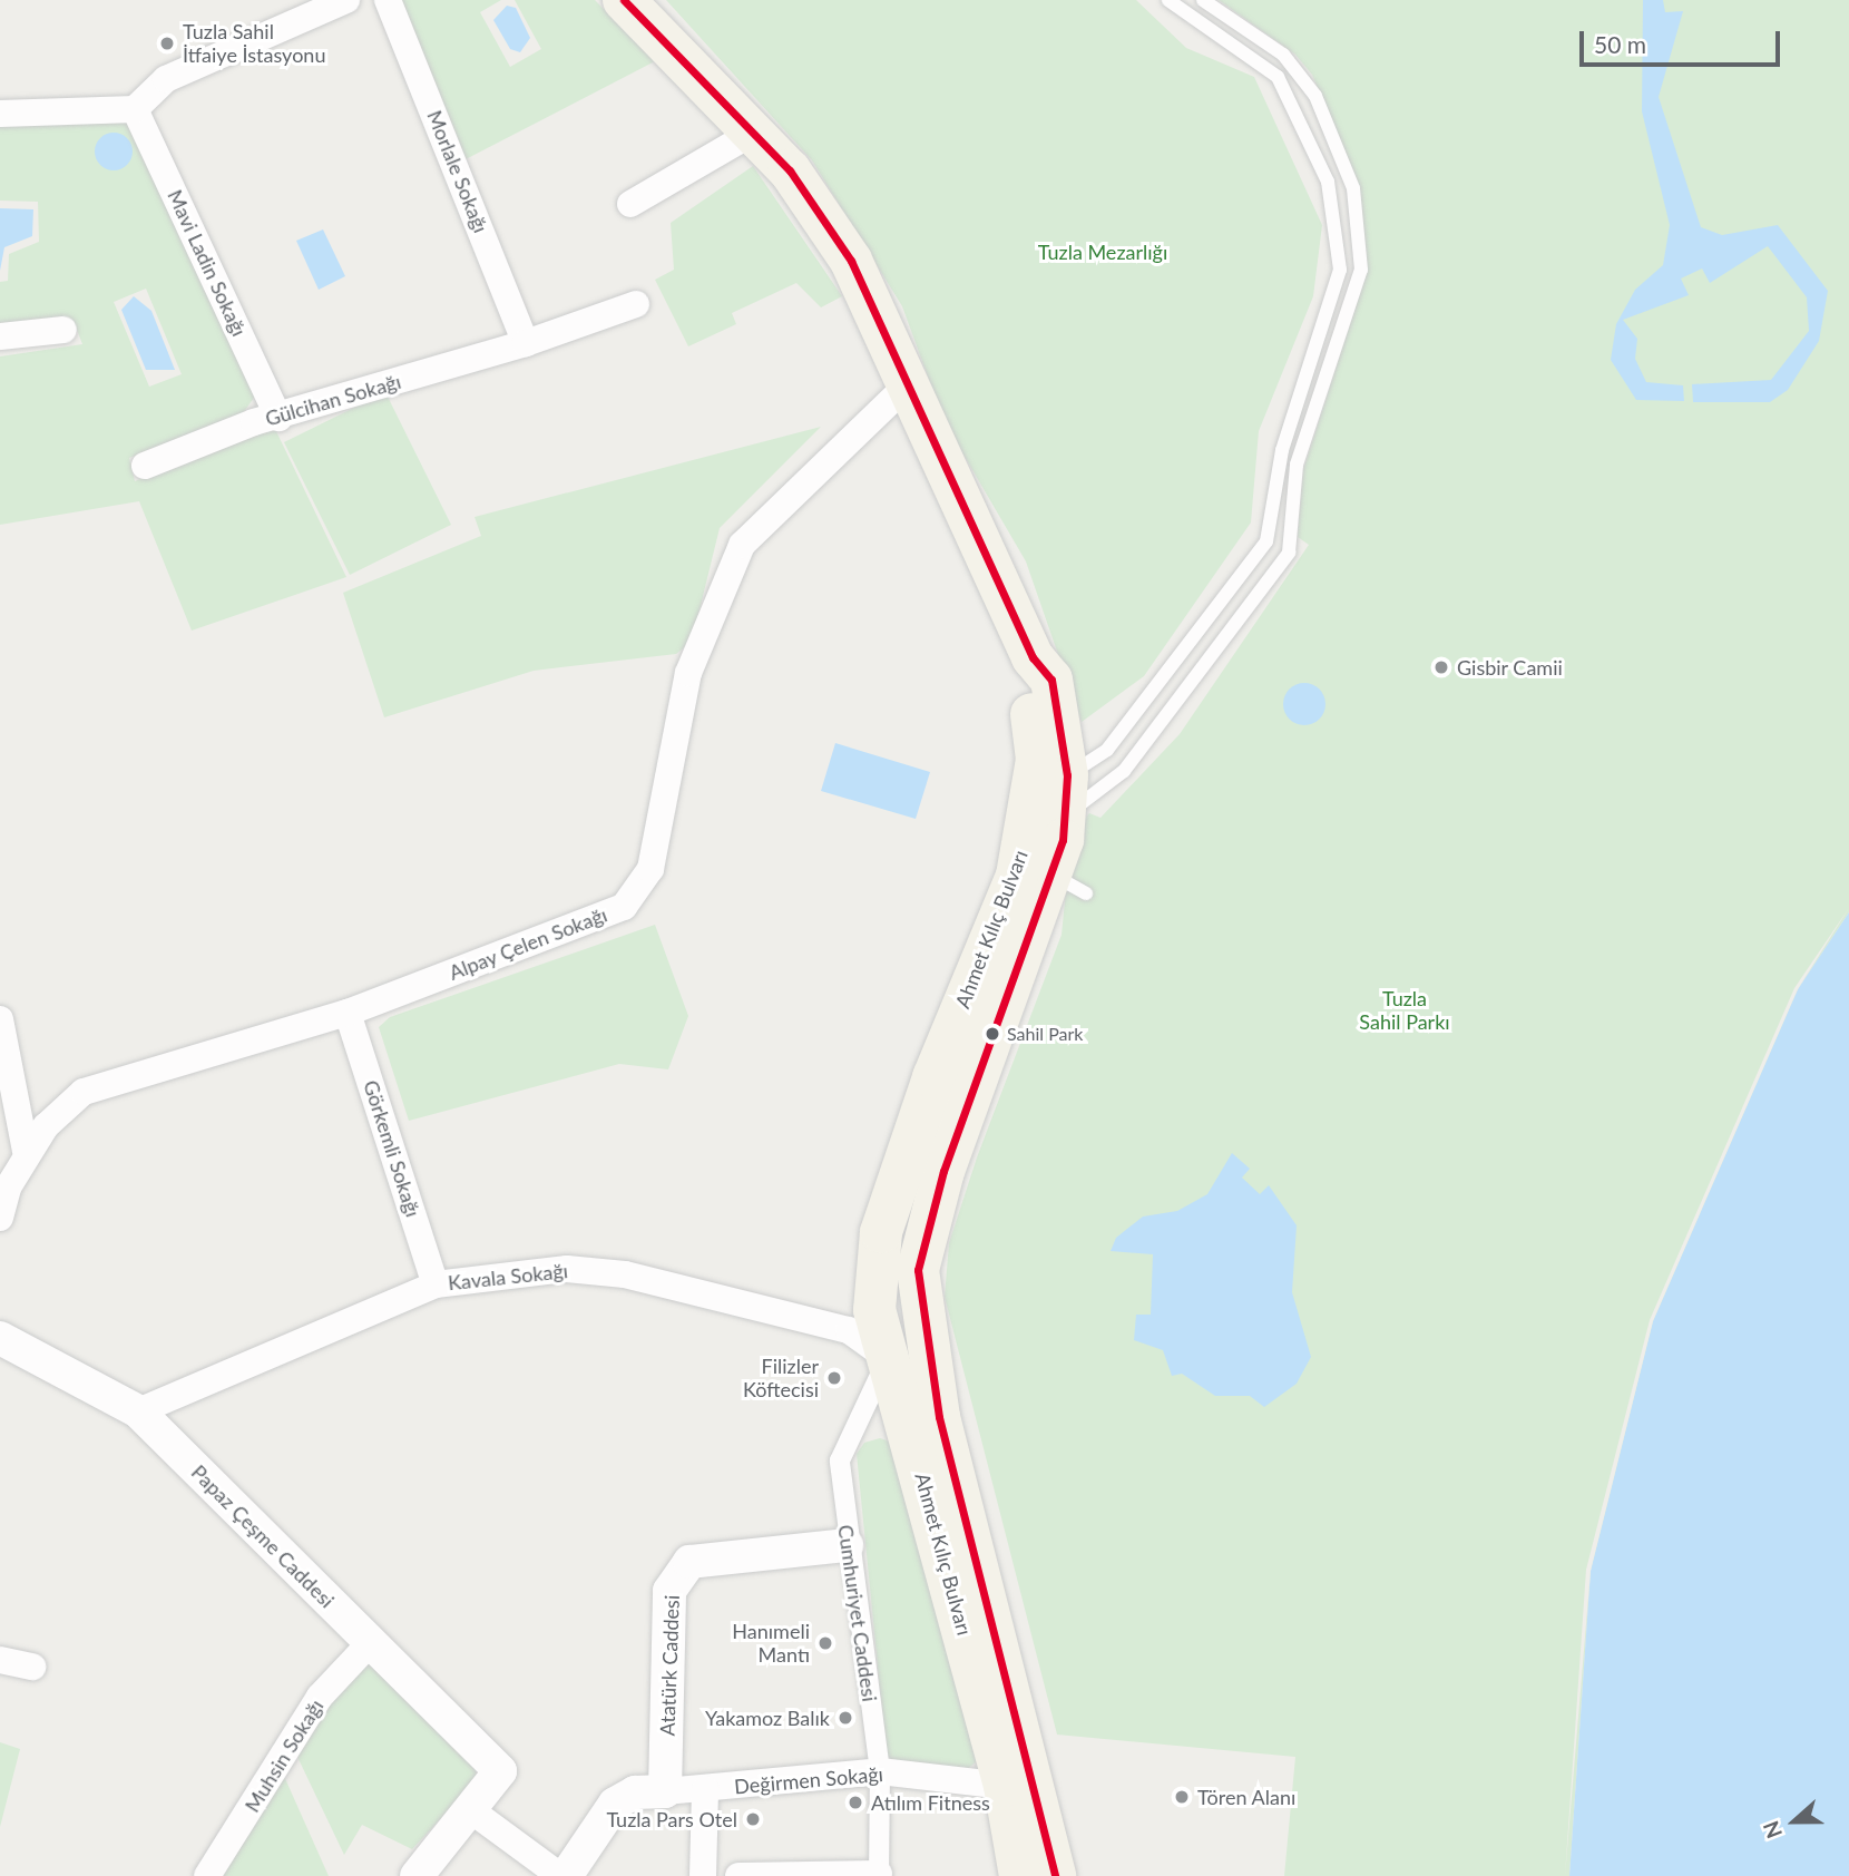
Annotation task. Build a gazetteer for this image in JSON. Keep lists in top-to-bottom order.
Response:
{
  "streets": {
    "main road": ["Ahmet Kılıç Bulvarı"],
    "street": [
      "Morlale Sokağı",
      "Mavi Ladin Sokağı",
      "Gülcihan Sokağı",
      "Alpay Çelen Sokağı",
      "Görkemli Sokağı",
      "Kavala Sokağı",
      "Papaz Çeşme Caddesi",
      "Cumhuriyet Caddesi",
      "Atatürk Caddesi",
      "Muhsin Sokağı",
      "Değirmen Sokağı"
    ]
  },
  "crossings": [
    ["Morlale Sokağı", "Gülcihan Sokağı"],
    ["Mavi Ladin Sokağı", "Gülcihan Sokağı"],
    ["Ahmet Kılıç Bulvarı", "Alpay Çelen Sokağı"],
    ["Ahmet Kılıç Bulvarı", "Kavala Sokağı"],
    ["Ahmet Kılıç Bulvarı", "Cumhuriyet Caddesi"],
    ["Ahmet Kılıç Bulvarı", "Değirmen Sokağı"],
    ["Alpay Çelen Sokağı", "Görkemli Sokağı"],
    ["Görkemli Sokağı", "Kavala Sokağı"],
    ["Kavala Sokağı", "Papaz Çeşme Caddesi"],
    ["Kavala Sokağı", "Cumhuriyet Caddesi"],
    ["Papaz Çeşme Caddesi", "Muhsin Sokağı"],
    ["Cumhuriyet Caddesi", "Atatürk Caddesi"],
    ["Cumhuriyet Caddesi", "Değirmen Sokağı"],
    ["Atatürk Caddesi", "Değirmen Sokağı"]
  ],
  "parks": ["Tuzla Mezarlığı", "Tuzla Sahil Parkı"],
  "places": [
    "Tuzla Sahil İtfaiye İstasyonu",
    "Gisbir Camii",
    "Sahil Park",
    "Filizler Köftecisi",
    "Hanımeli Mantı",
    "Yakamoz Balık",
    "Tören Alanı",
    "Atılım Fitness",
    "Tuzla Pars Otel"
  ],
  "scale_bar": "50 m",
  "north": "left"
}
